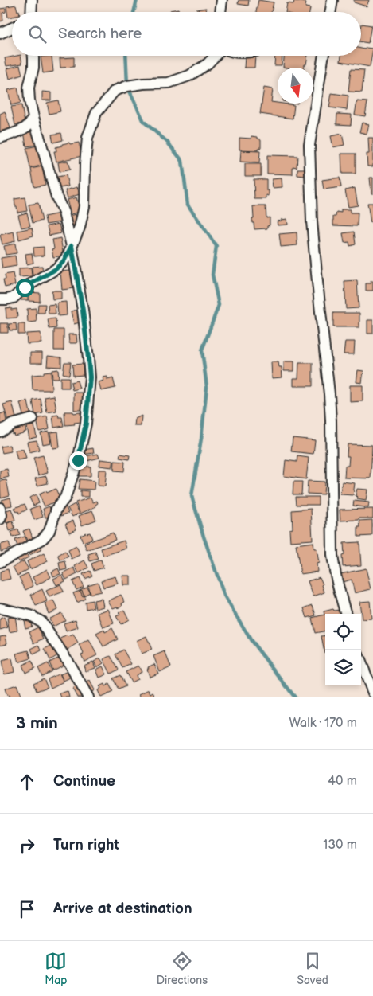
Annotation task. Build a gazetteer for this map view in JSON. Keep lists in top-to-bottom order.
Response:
{
  "north": "bottom",
  "page": {
    "search": "Search here",
    "heading": ["3 min", "Walk · 170 m"],
    "list": [
      ["Continue", "40 m"],
      ["Turn right", "130 m"],
      "Arrive at destination"
    ],
    "nav": ["Map", "Directions", "Saved"]
  }
}
